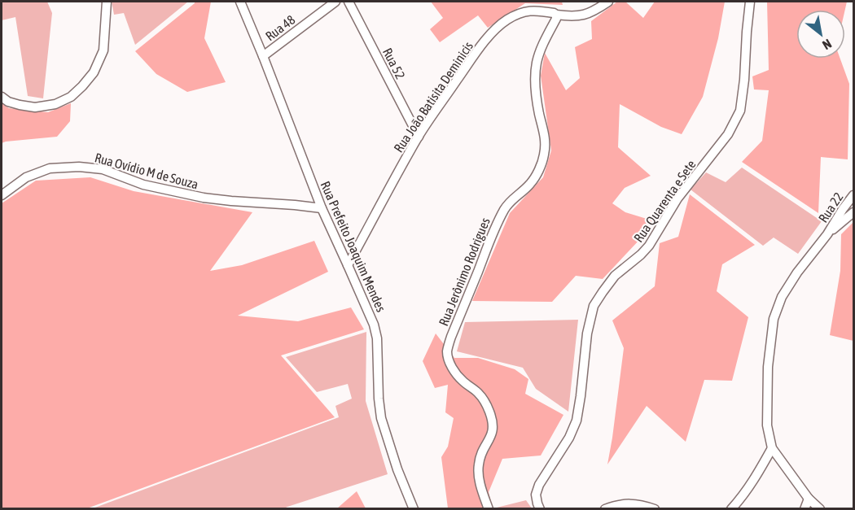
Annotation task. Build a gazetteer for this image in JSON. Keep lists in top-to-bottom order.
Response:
{
  "streets": {
    "street": [
      "Rua 48",
      "Rua 52",
      "Rua João Batisita Deminicis",
      "Rua Ovídio M de Souza",
      "Rua Quarenta e Sete",
      "Rua 22",
      "Rua Prefeito Joaquim Mendes",
      "Rua Jerônimo Rodrigues"
    ]
  },
  "crossings": [
    ["Rua 48", "Rua Prefeito Joaquim Mendes"],
    ["Rua 52", "Rua João Batisita Deminicis"],
    ["Rua João Batisita Deminicis", "Rua Prefeito Joaquim Mendes"],
    ["Rua João Batisita Deminicis", "Rua Jerônimo Rodrigues"],
    ["Rua Ovídio M de Souza", "Rua Prefeito Joaquim Mendes"]
  ],
  "north": "bottom right"
}
